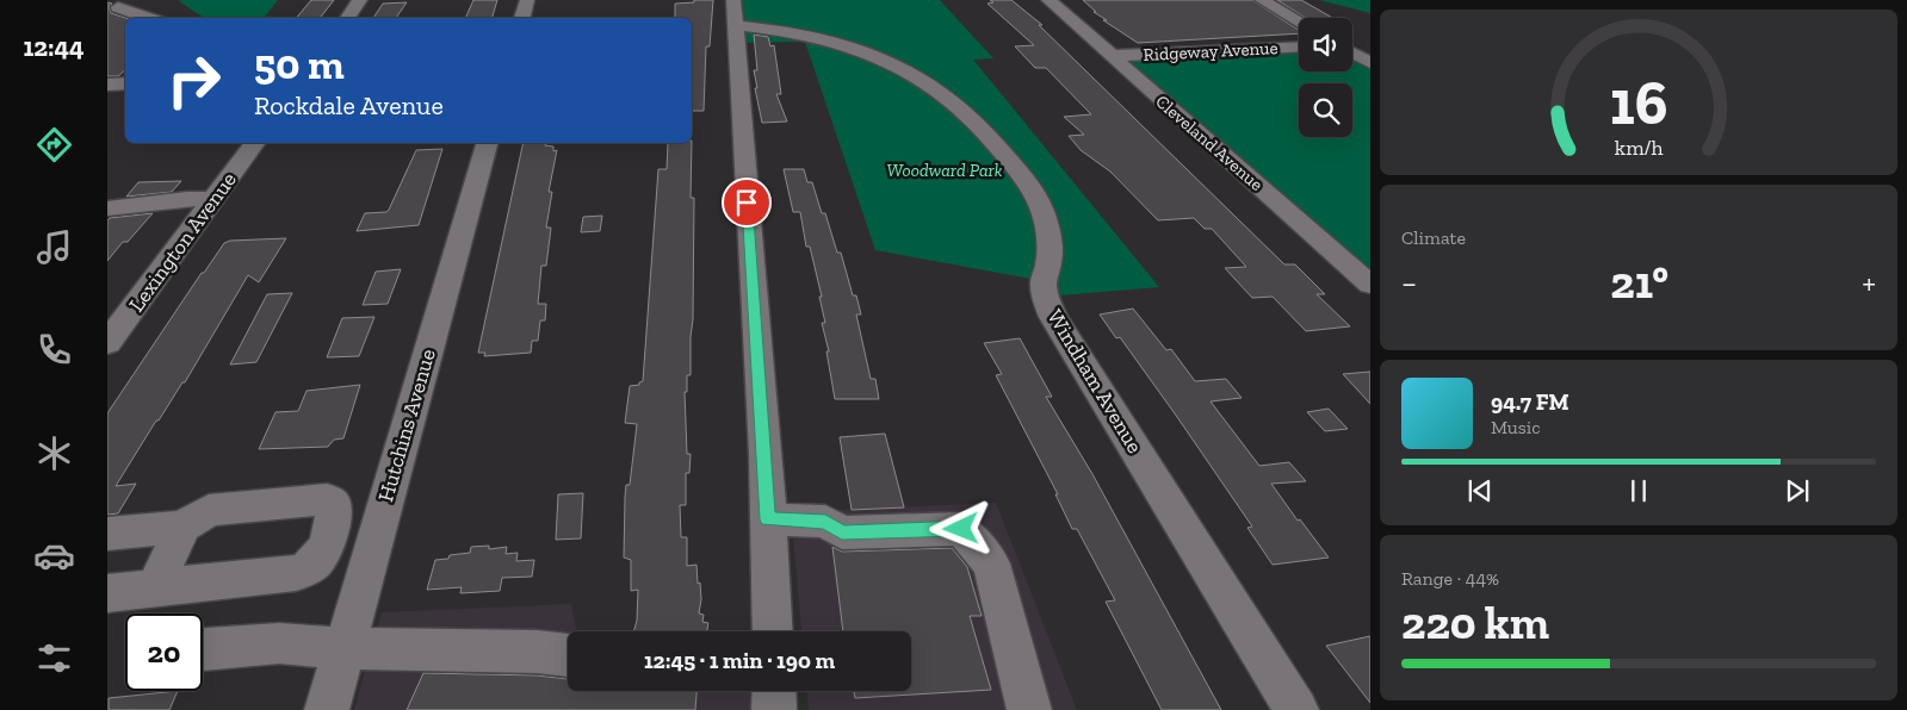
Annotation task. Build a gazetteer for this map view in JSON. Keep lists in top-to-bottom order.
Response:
{
  "streets": {
    "street": [
      "Ridgeway Avenue",
      "Cleveland Avenue",
      "Lexington Avenue",
      "Windham Avenue",
      "Hutchins Avenue"
    ]
  },
  "crossings": [
    ["Ridgeway Avenue", "Cleveland Avenue"]
  ],
  "parks": ["Woodward Park"],
  "page": {
    "tabs": "12:44",
    "turn": ["50 m", "Rockdale Avenue"],
    "tile": [
      "Climate",
      ["Range · 44%", "220 km"]
    ],
    "heat": ["−", "21°", "+"],
    "song": ["94.7 FM", "Music"],
    "limit": "20",
    "trip": "12:45 · 1 min · 190 m",
    "gauge": ["16", "km/h"]
  }
}
